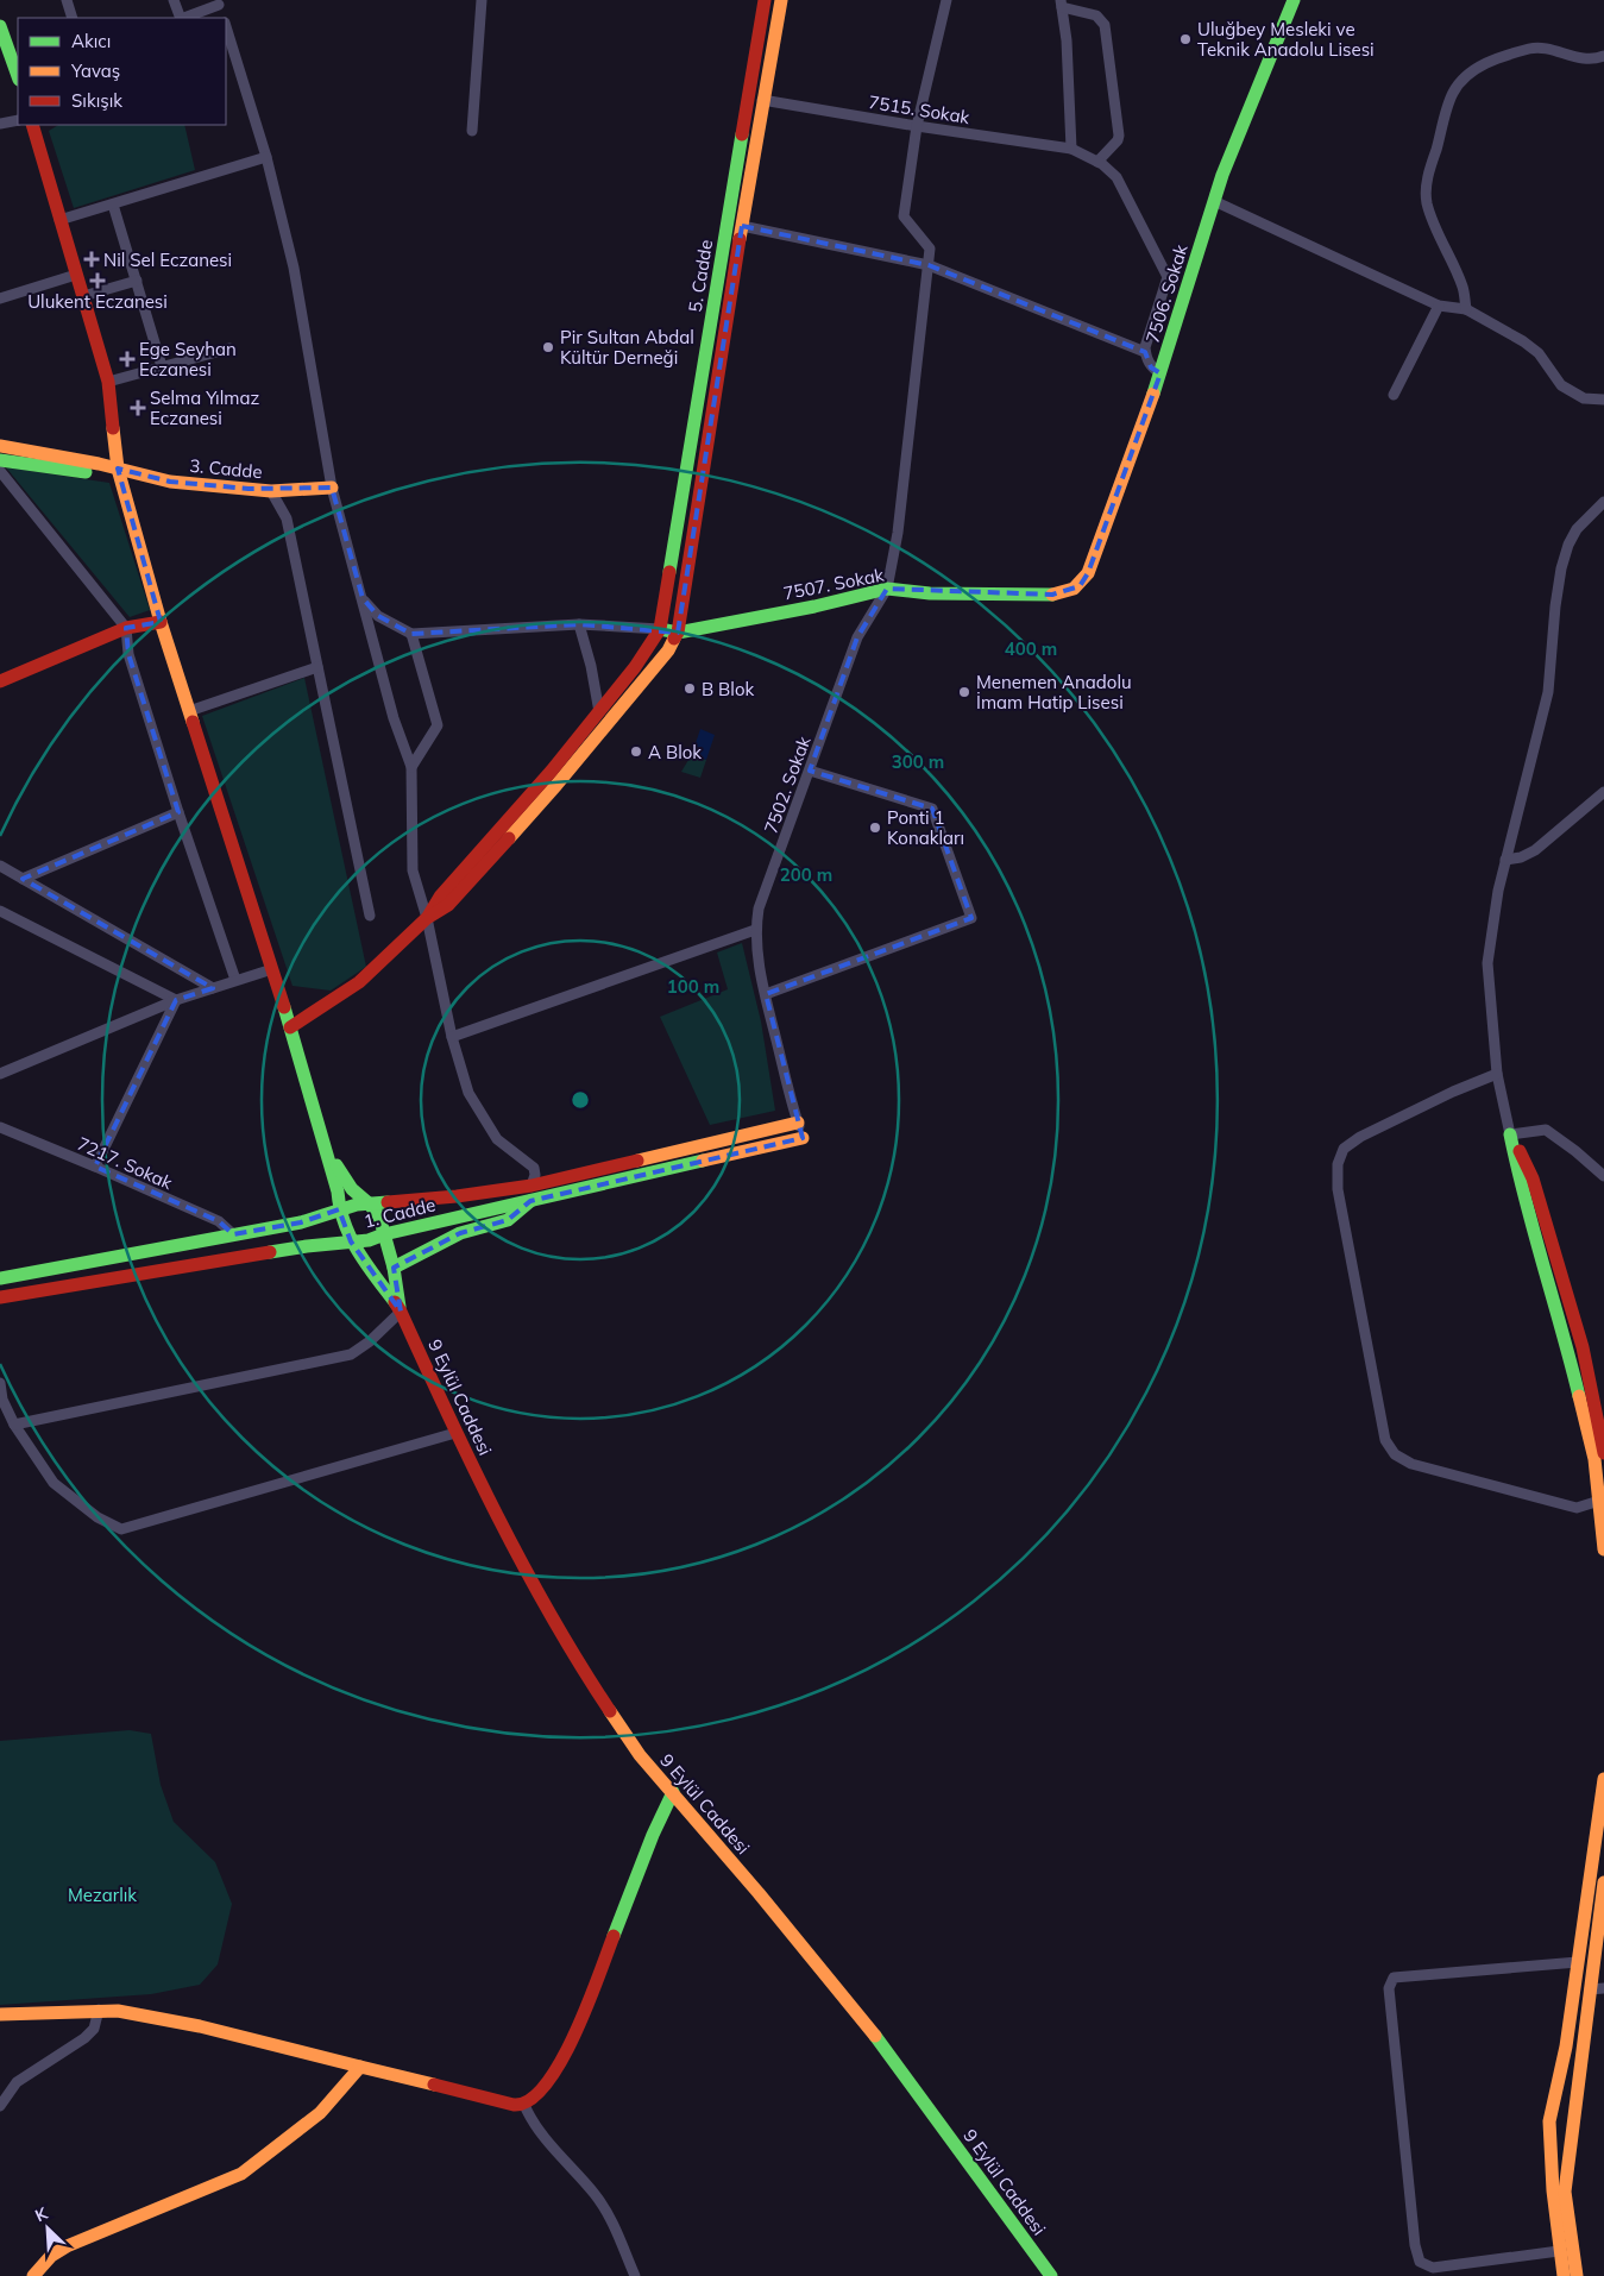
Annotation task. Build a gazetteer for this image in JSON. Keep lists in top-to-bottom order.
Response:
{
  "streets": {
    "street": [
      "7515. Sokak",
      "5. Cadde",
      "7506. Sokak",
      "3. Cadde",
      "7507. Sokak",
      "7502. Sokak",
      "7217. Sokak",
      "1. Cadde",
      "9 Eylül Caddesi"
    ]
  },
  "crossings": [
    ["7506. Sokak", "7507. Sokak"],
    ["3. Cadde", "9 Eylül Caddesi"],
    ["7507. Sokak", "7502. Sokak"],
    ["7502. Sokak", "1. Cadde"],
    ["7217. Sokak", "1. Cadde"],
    ["1. Cadde", "9 Eylül Caddesi"]
  ],
  "parks": ["Mezarlık"],
  "places": {
    "other": [
      "Uluğbey Mesleki ve Teknik Anadolu Lisesi",
      "Pir Sultan Abdal Kültür Derneği",
      "B Blok",
      "Menemen Anadolu İmam Hatip Lisesi",
      "A Blok",
      "Ponti 1 Konakları"
    ],
    "health": [
      "Nil Sel Eczanesi",
      "Ulukent Eczanesi",
      "Ege Seyhan Eczanesi",
      "Selma Yılmaz Eczanesi"
    ]
  },
  "legend": ["Akıcı", "Yavaş", "Sıkışık"],
  "north": "top left",
  "rings": [
    "400 m",
    "300 m",
    "200 m",
    "100 m"
  ]
}
